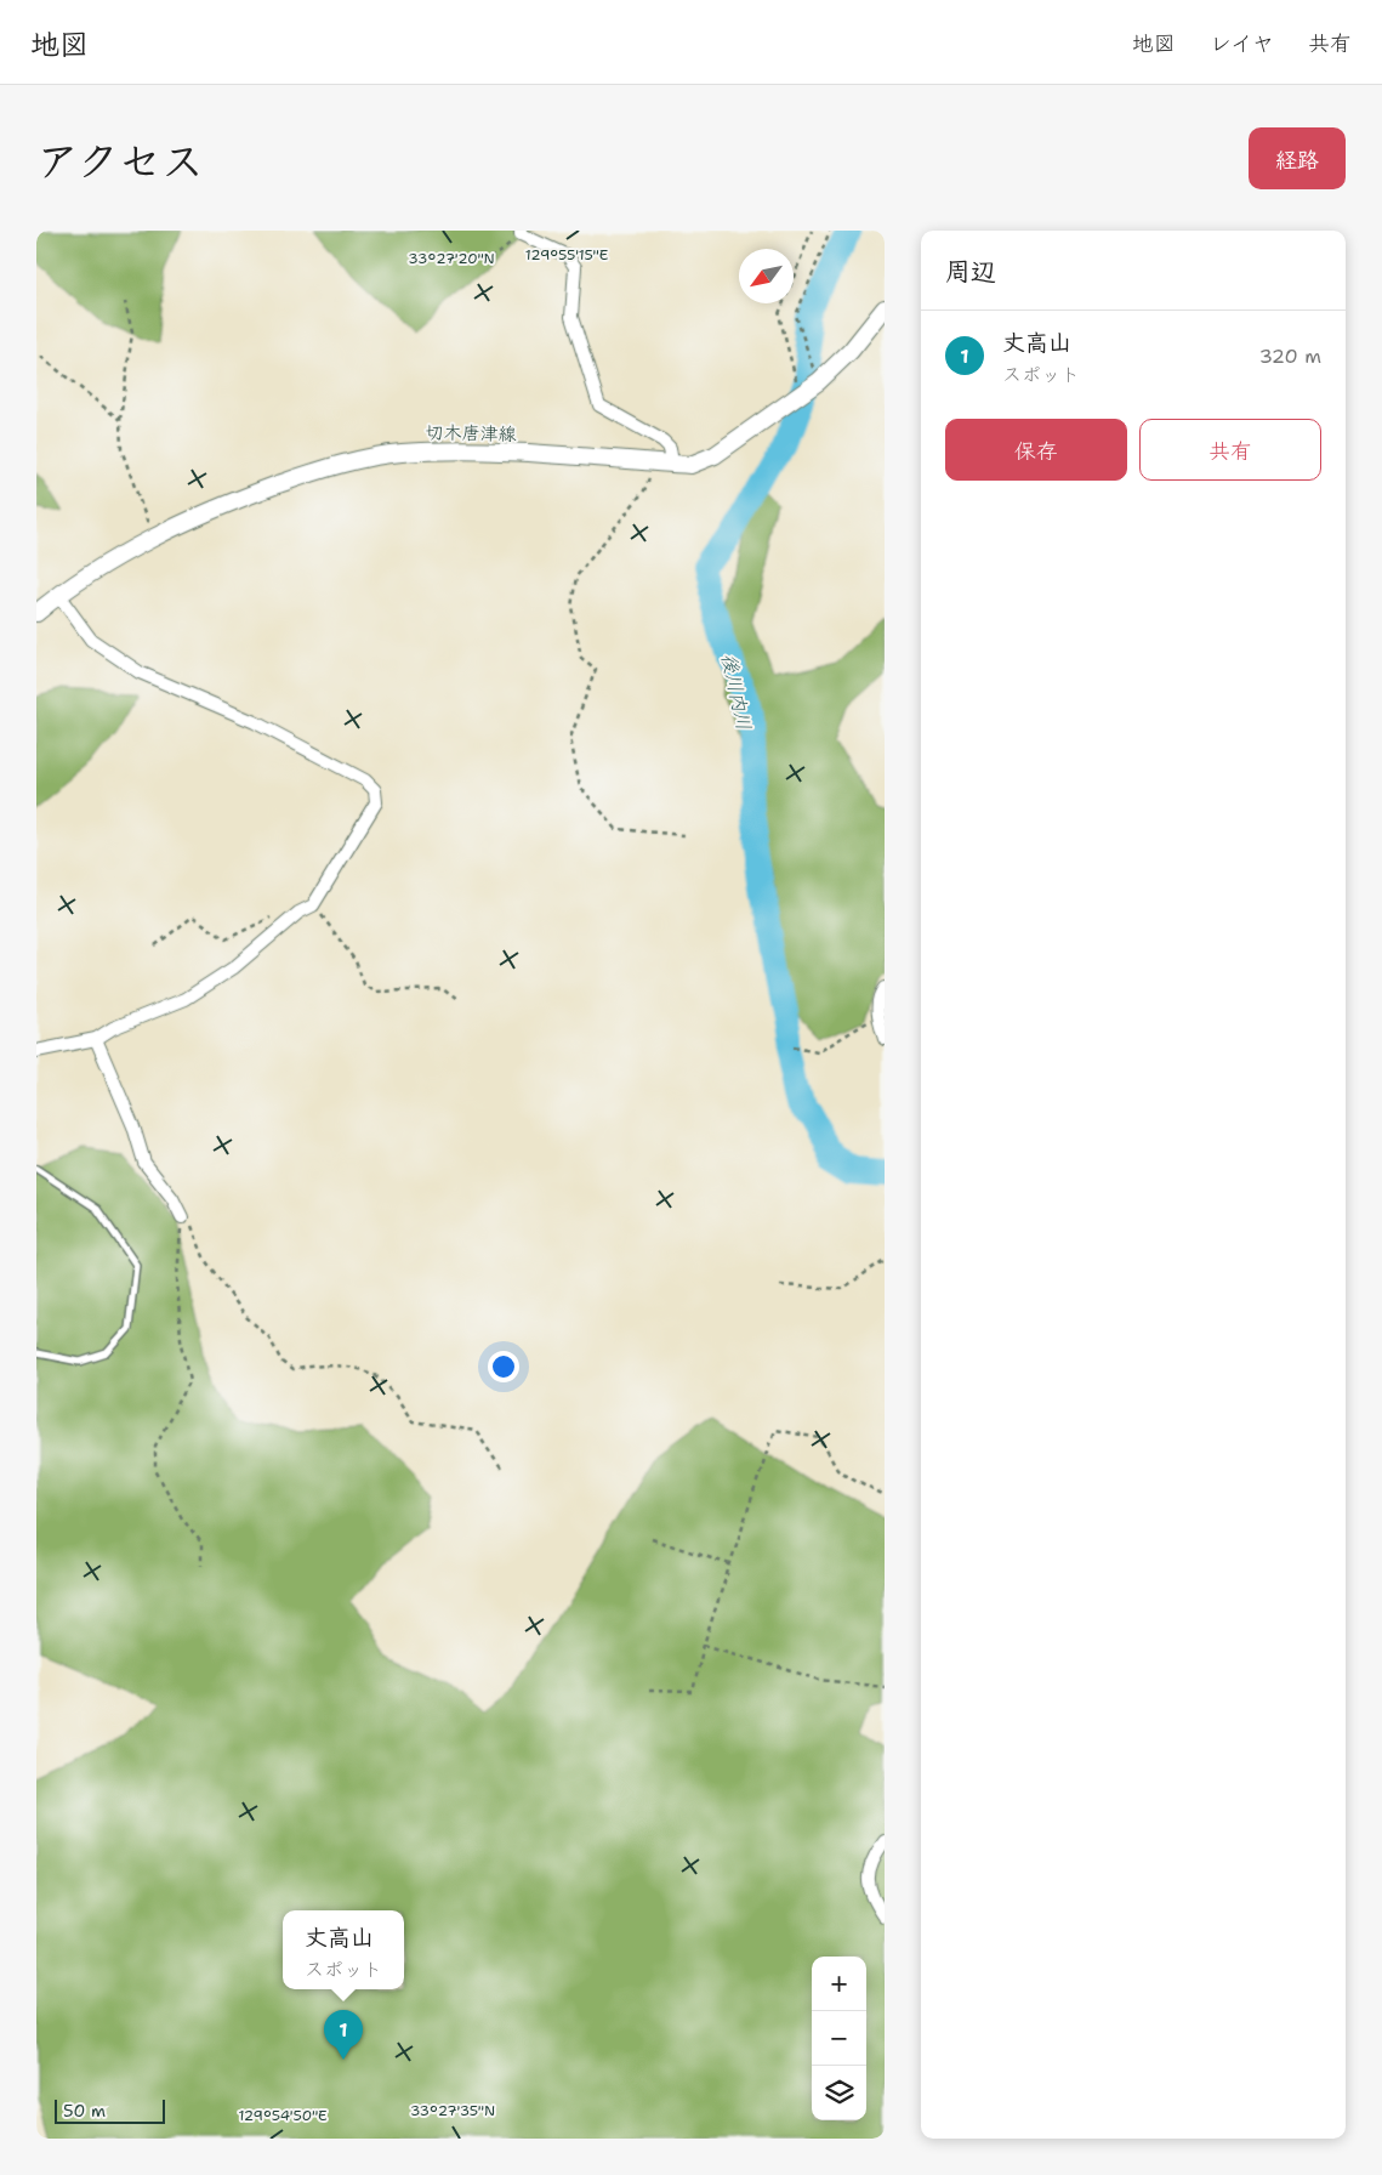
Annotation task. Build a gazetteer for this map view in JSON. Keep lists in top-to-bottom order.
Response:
{
  "streets": {
    "main road": ["切木唐津線"]
  },
  "water": ["後川内川"],
  "scale_bar": "50 m",
  "north": "bottom left",
  "page": {
    "header": "地図",
    "nav": ["地図", "レイヤ", "共有"],
    "title": "アクセス",
    "buttons": [
      "経路",
      ["保存", "共有"]
    ],
    "heading": "周辺",
    "list": [
      {
        "mark": "1",
        "name": "丈高山",
        "note": "スポット",
        "value": "320 m"
      }
    ],
    "popup": ["丈高山", "スポット"],
    "map_buttons": ["+", "−"],
    "pins": "1",
    "scale": "50 m"
  },
  "coordinates": [
    "129°55'15\"E",
    "33°27'20\"N",
    "33°27'35\"N",
    "129°54'50\"E"
  ]
}
